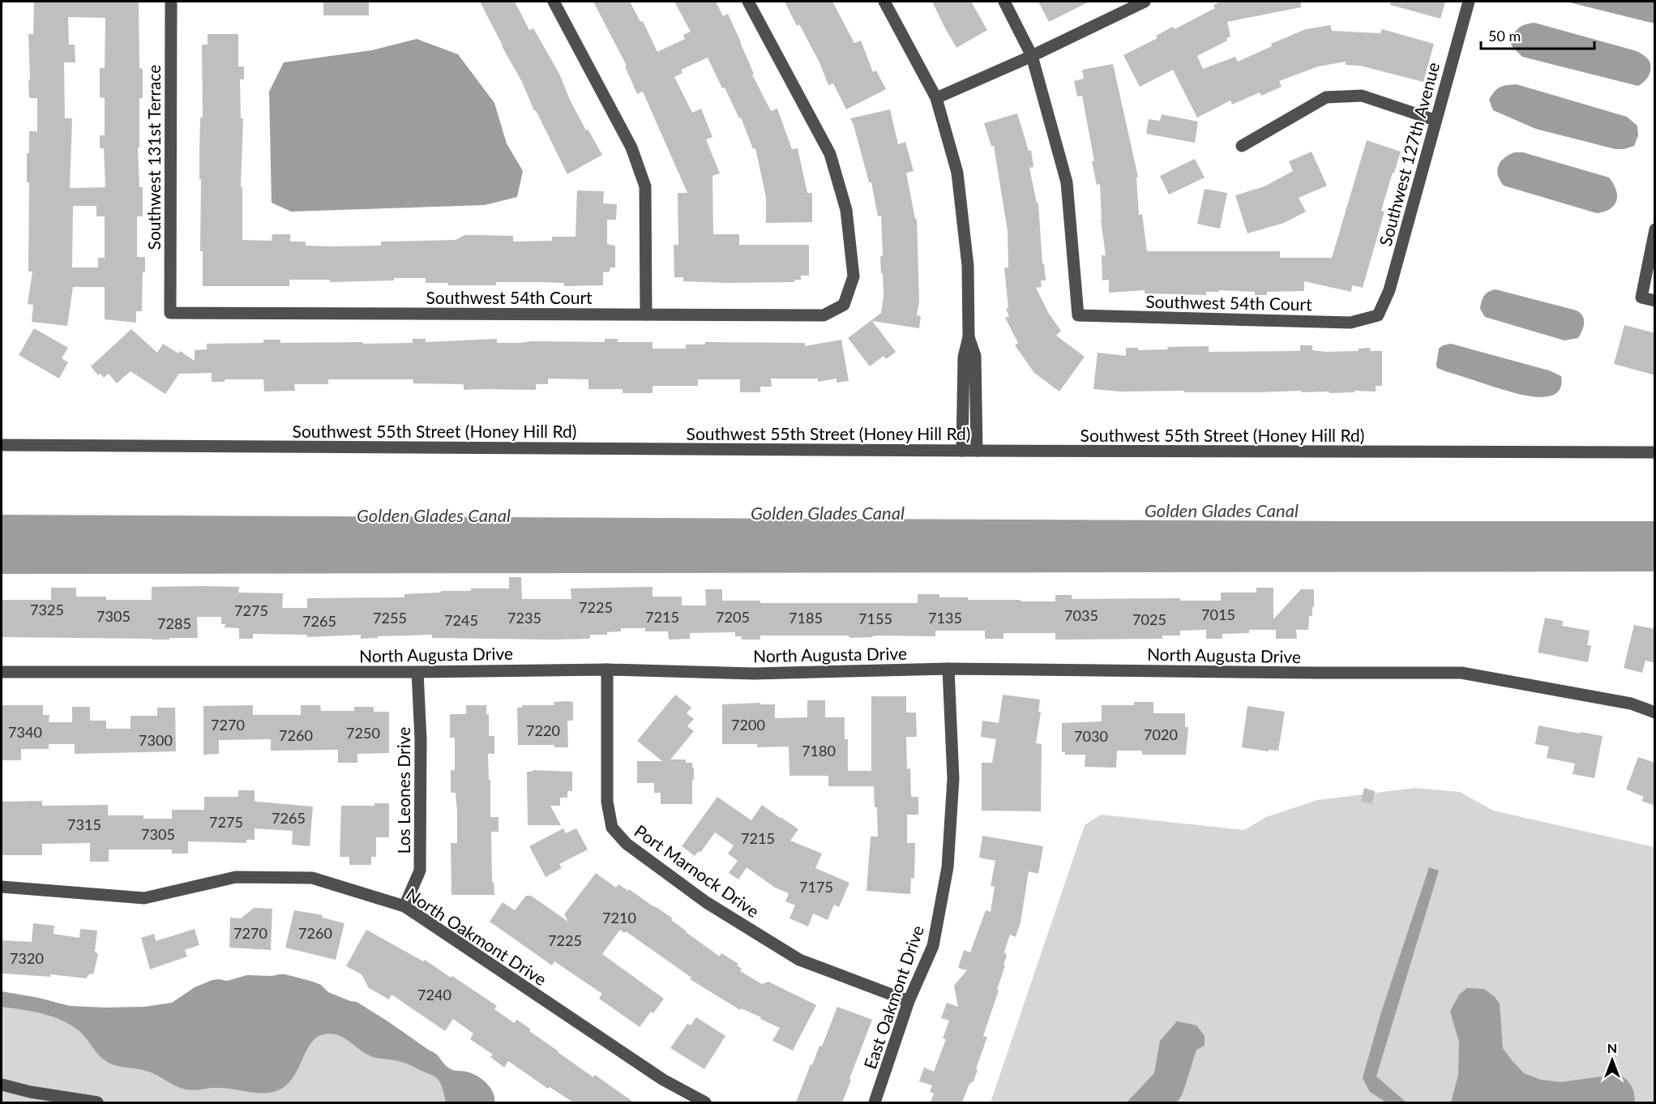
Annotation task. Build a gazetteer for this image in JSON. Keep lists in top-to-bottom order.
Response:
{
  "streets": {
    "street": [
      "Southwest 127th Avenue",
      "Southwest 131st Terrace",
      "Southwest 54th Court",
      "Southwest 55th Street (Honey Hill Rd)",
      "North Augusta Drive",
      "Los Leones Drive",
      "Port Marnock Drive",
      "North Oakmont Drive",
      "East Oakmont Drive"
    ]
  },
  "crossings": [
    ["Southwest 127th Avenue", "Southwest 54th Court"],
    ["Southwest 131st Terrace", "Southwest 54th Court"],
    ["North Augusta Drive", "Los Leones Drive"],
    ["North Augusta Drive", "Port Marnock Drive"],
    ["North Augusta Drive", "East Oakmont Drive"],
    ["Los Leones Drive", "North Oakmont Drive"],
    ["Port Marnock Drive", "East Oakmont Drive"]
  ],
  "water": ["Golden Glades Canal"],
  "house_numbers": [
    "7225",
    "7325",
    "7275",
    "7015",
    "7035",
    "7305",
    "7215",
    "7205",
    "7255",
    "7235",
    "7185",
    "7135",
    "7155",
    "7025",
    "7245",
    "7265",
    "7285",
    "7270",
    "7200",
    "7220",
    "7340",
    "7250",
    "7020",
    "7260",
    "7030",
    "7300",
    "7180",
    "7265",
    "7275",
    "7315",
    "7305",
    "7215",
    "7175",
    "7210",
    "7270",
    "7260",
    "7225",
    "7320",
    "7240"
  ],
  "scale_bar": "50 m",
  "north": "top"
}
